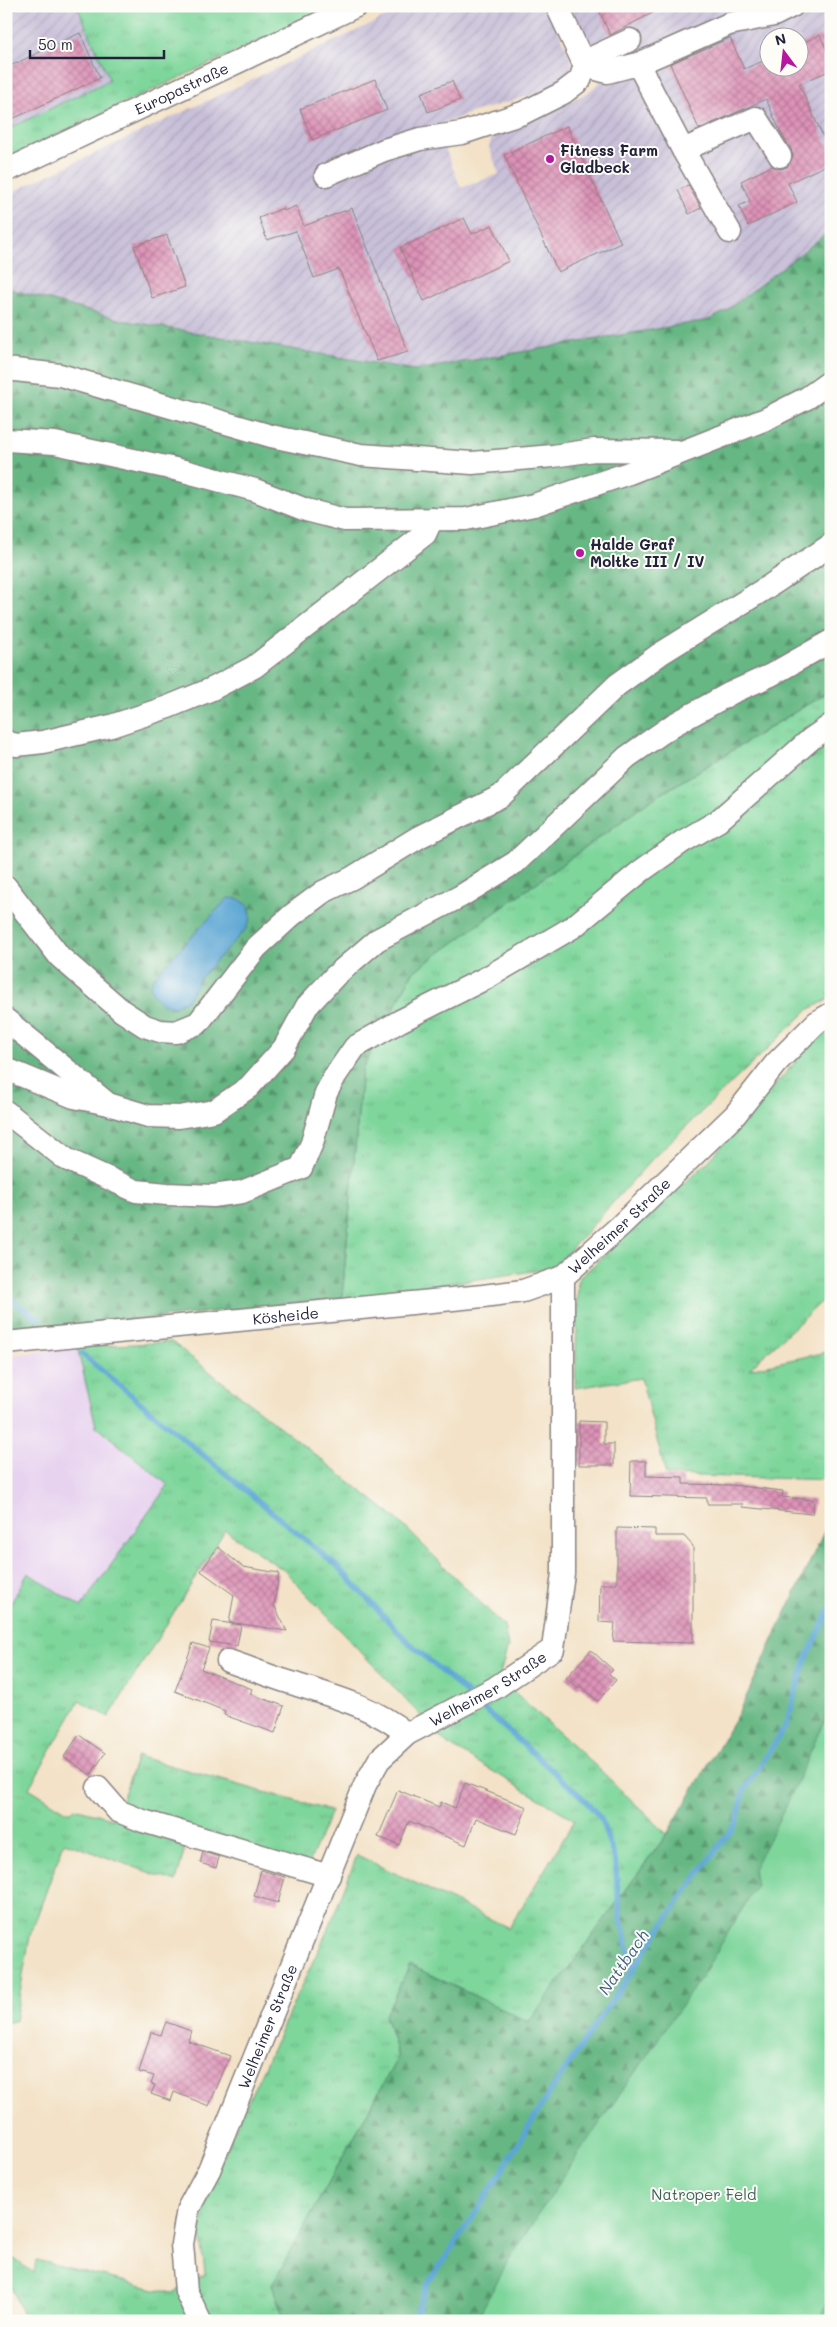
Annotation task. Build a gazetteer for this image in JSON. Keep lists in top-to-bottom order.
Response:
{
  "streets": {
    "street": ["Europastraße", "Welheimer Straße", "Kösheide"]
  },
  "crossings": [
    ["Welheimer Straße", "Kösheide"]
  ],
  "water": ["Nattbach"],
  "parks": ["Natroper Feld"],
  "places": ["Fitness Farm Gladbeck", "Halde Graf Moltke III / IV"],
  "scale_bar": "50 m",
  "north": "top"
}
